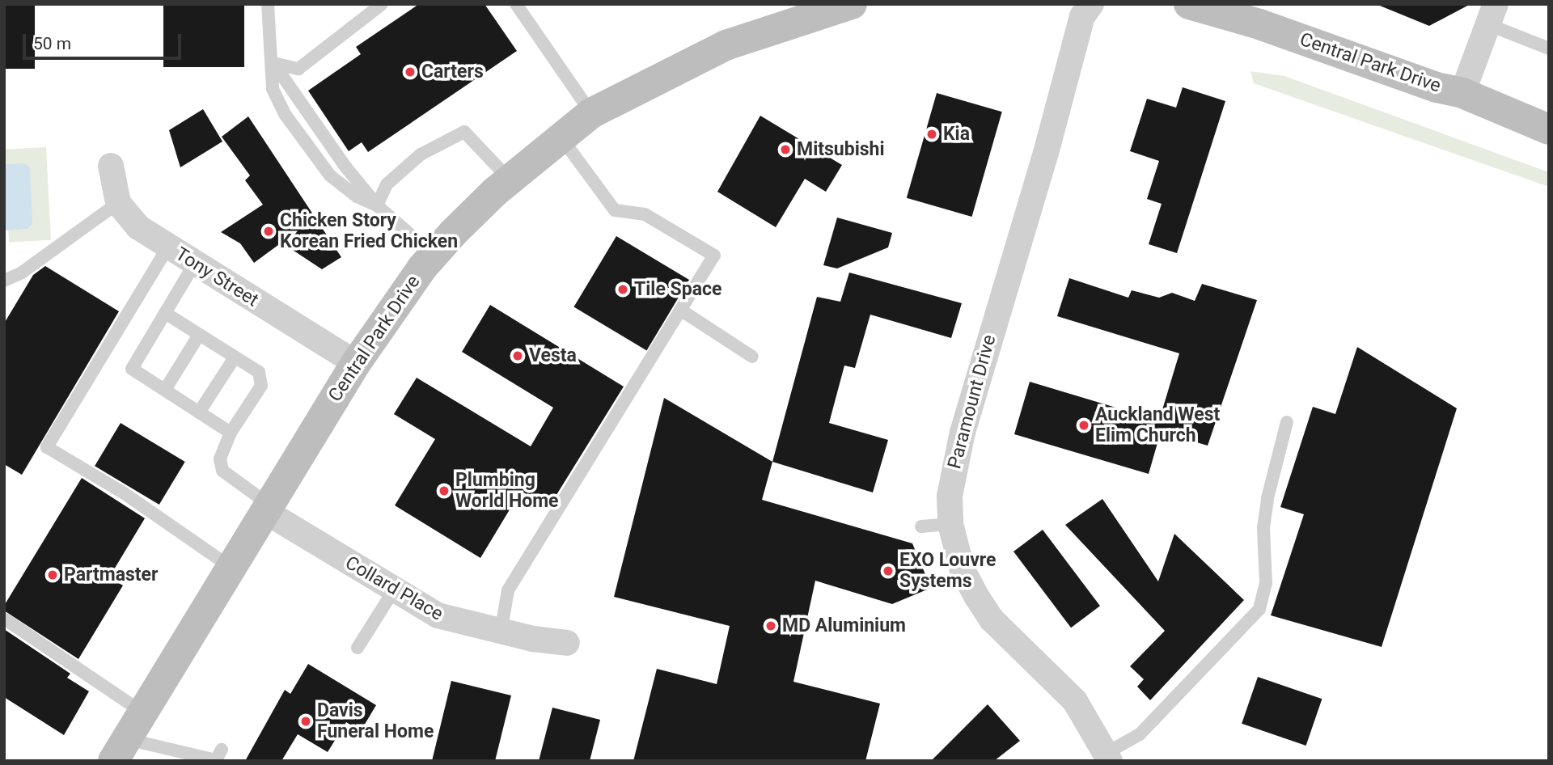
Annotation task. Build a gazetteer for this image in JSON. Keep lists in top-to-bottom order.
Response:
{
  "streets": {
    "main road": ["Central Park Drive"],
    "street": ["Tony Street", "Paramount Drive", "Collard Place"]
  },
  "crossings": [
    ["Central Park Drive", "Tony Street"],
    ["Central Park Drive", "Collard Place"]
  ],
  "places": [
    "Carters",
    "Kia",
    "Mitsubishi",
    "Chicken Story Korean Fried Chicken",
    "Tile Space",
    "Vesta",
    "Auckland West Elim Church",
    "Plumbing World Home",
    "EXO Louvre Systems",
    "Partmaster",
    "MD Aluminium",
    "Davis Funeral Home"
  ],
  "scale_bar": "50 m"
}
